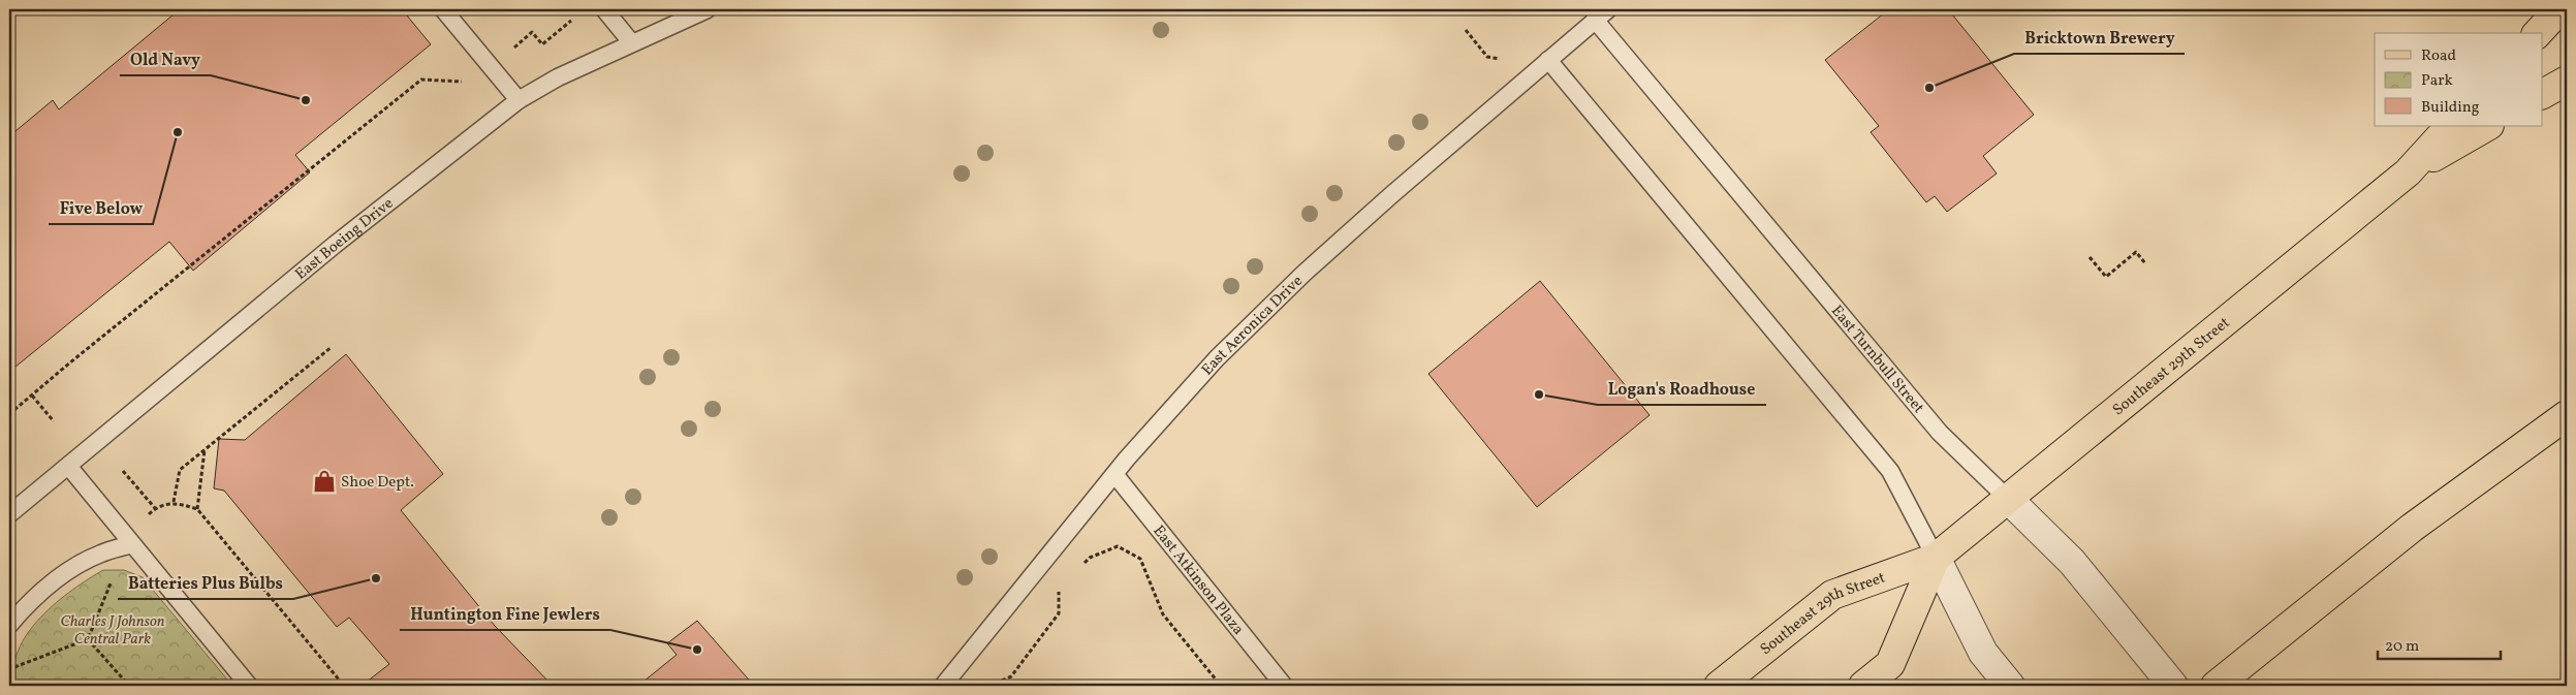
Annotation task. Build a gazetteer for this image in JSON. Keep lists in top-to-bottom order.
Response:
{
  "streets": {
    "main road": ["Southeast 29th Street"],
    "street": ["East Turnbull Street"],
    "lane": ["East Boeing Drive", "East Aeronica Drive", "East Atkinson Plaza"]
  },
  "crossings": [
    ["East Aeronica Drive", "East Turnbull Street"],
    ["East Aeronica Drive", "East Atkinson Plaza"],
    ["East Turnbull Street", "Southeast 29th Street"]
  ],
  "parks": ["Charles J Johnson Central Park"],
  "places": {
    "other": [
      "Bricktown Brewery",
      "Old Navy",
      "Five Below",
      "Logan's Roadhouse",
      "Batteries Plus Bulbs",
      "Huntington Fine Jewlers"
    ],
    "shop": ["Shoe Dept."]
  },
  "legend": ["Road", "Park", "Building"],
  "scale_bar": "20 m"
}
